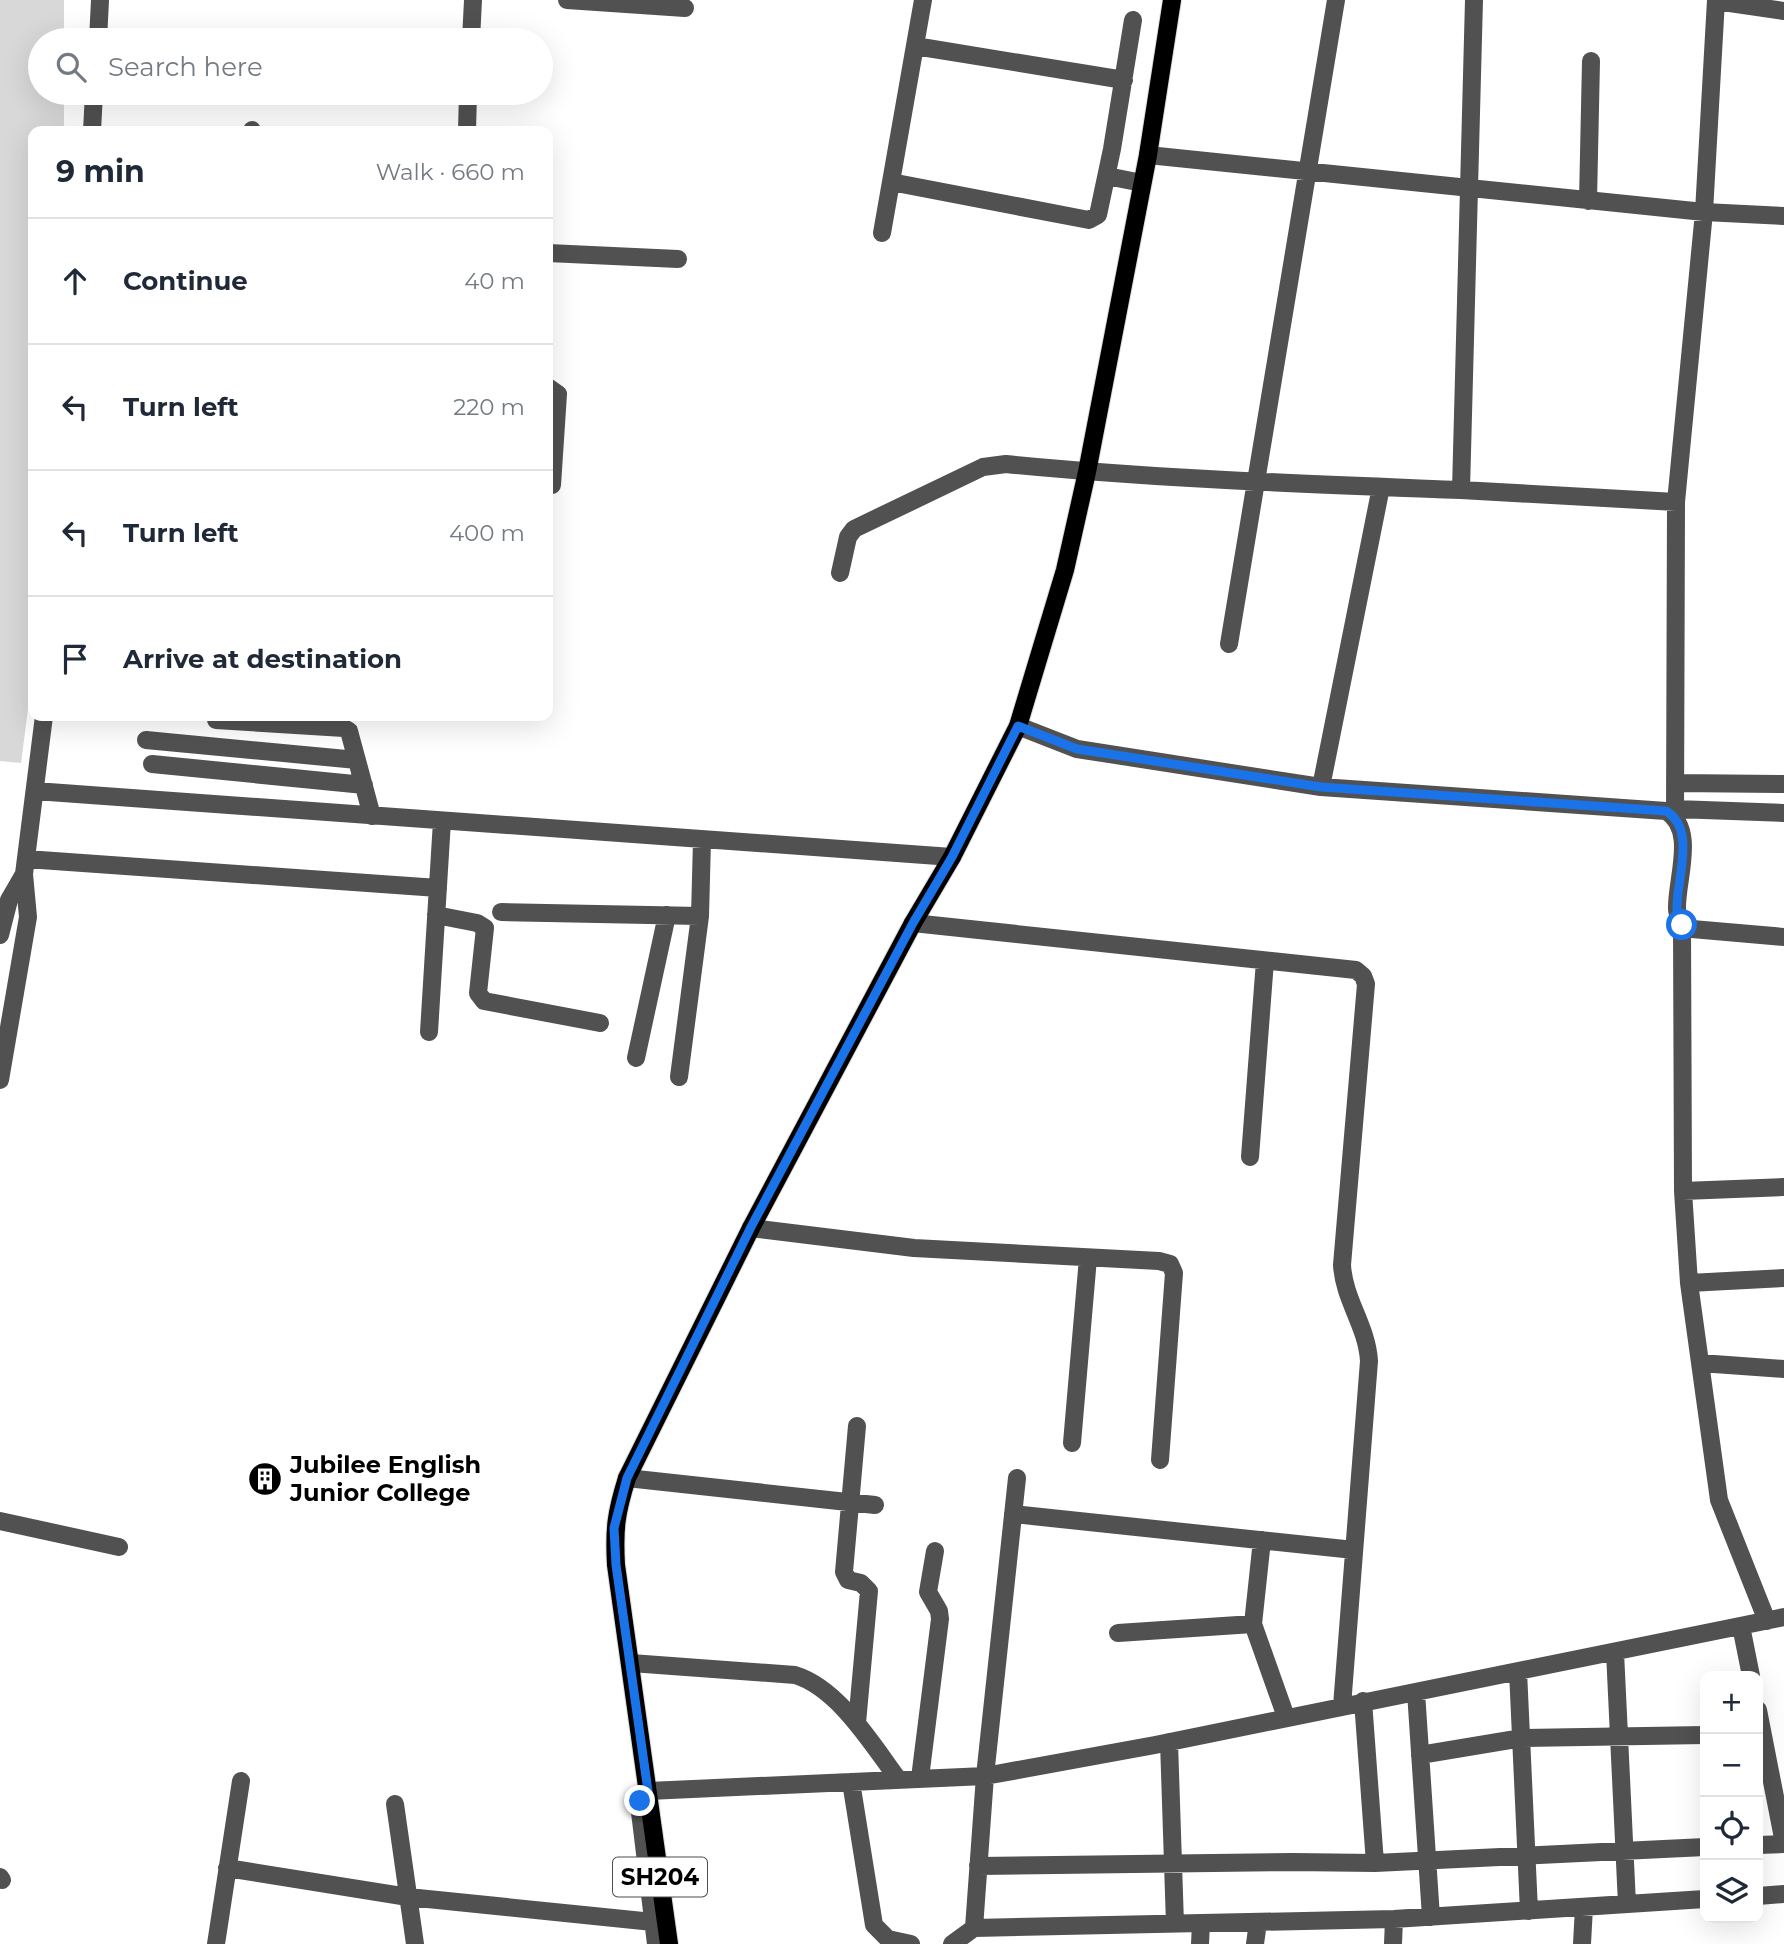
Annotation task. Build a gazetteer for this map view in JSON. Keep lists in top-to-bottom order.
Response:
{
  "streets": {
    "main road": ["SH204"]
  },
  "places": {
    "building": ["Jubilee English Junior College"]
  },
  "page": {
    "search": "Search here",
    "heading": ["9 min", "Walk · 660 m"],
    "list": [
      ["Continue", "40 m"],
      ["Turn left", "220 m"],
      ["Turn left", "400 m"],
      "Arrive at destination"
    ],
    "map_buttons": ["+", "−"]
  }
}
